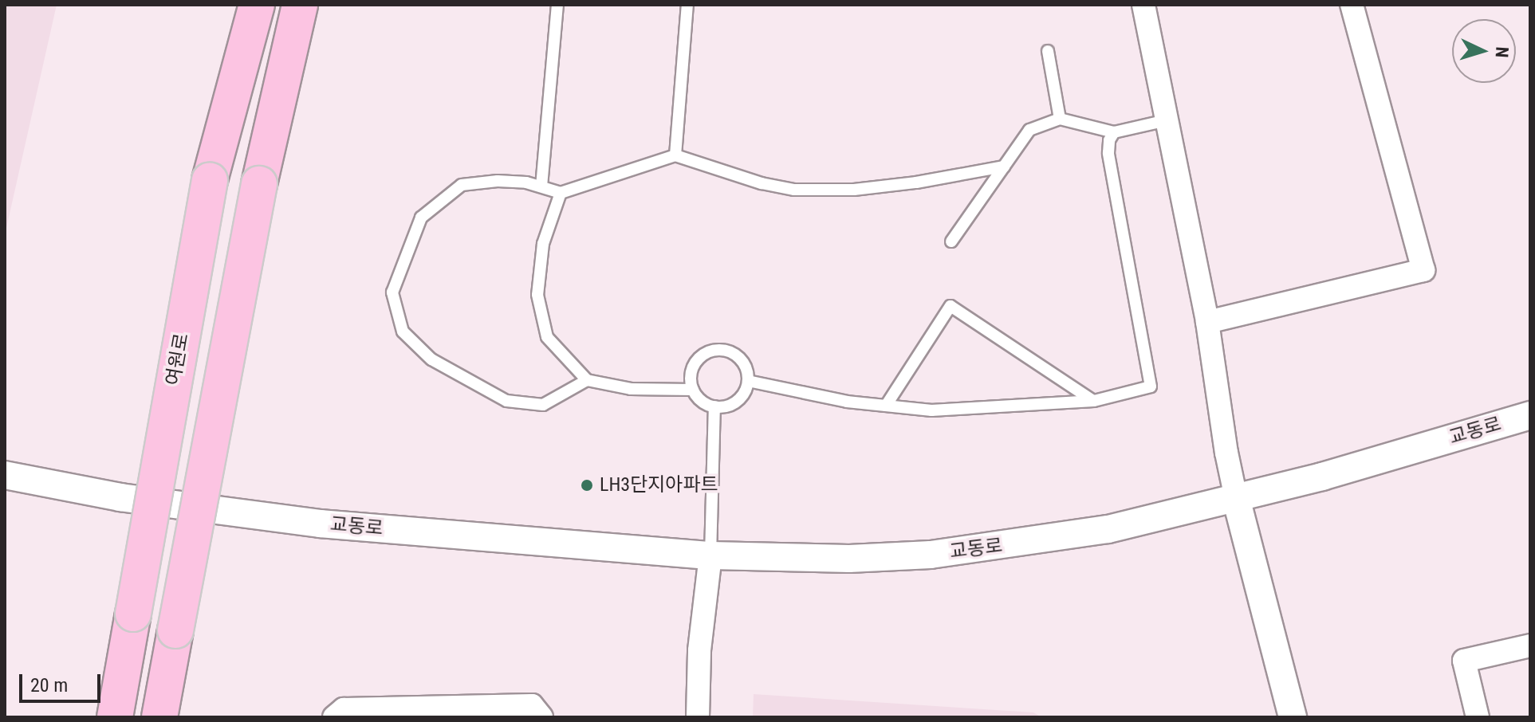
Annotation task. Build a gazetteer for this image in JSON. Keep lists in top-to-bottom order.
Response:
{
  "streets": {
    "highway": ["여원로"],
    "street": ["교동로"]
  },
  "places": ["LH3단지아파트"],
  "scale_bar": "20 m",
  "north": "right"
}
